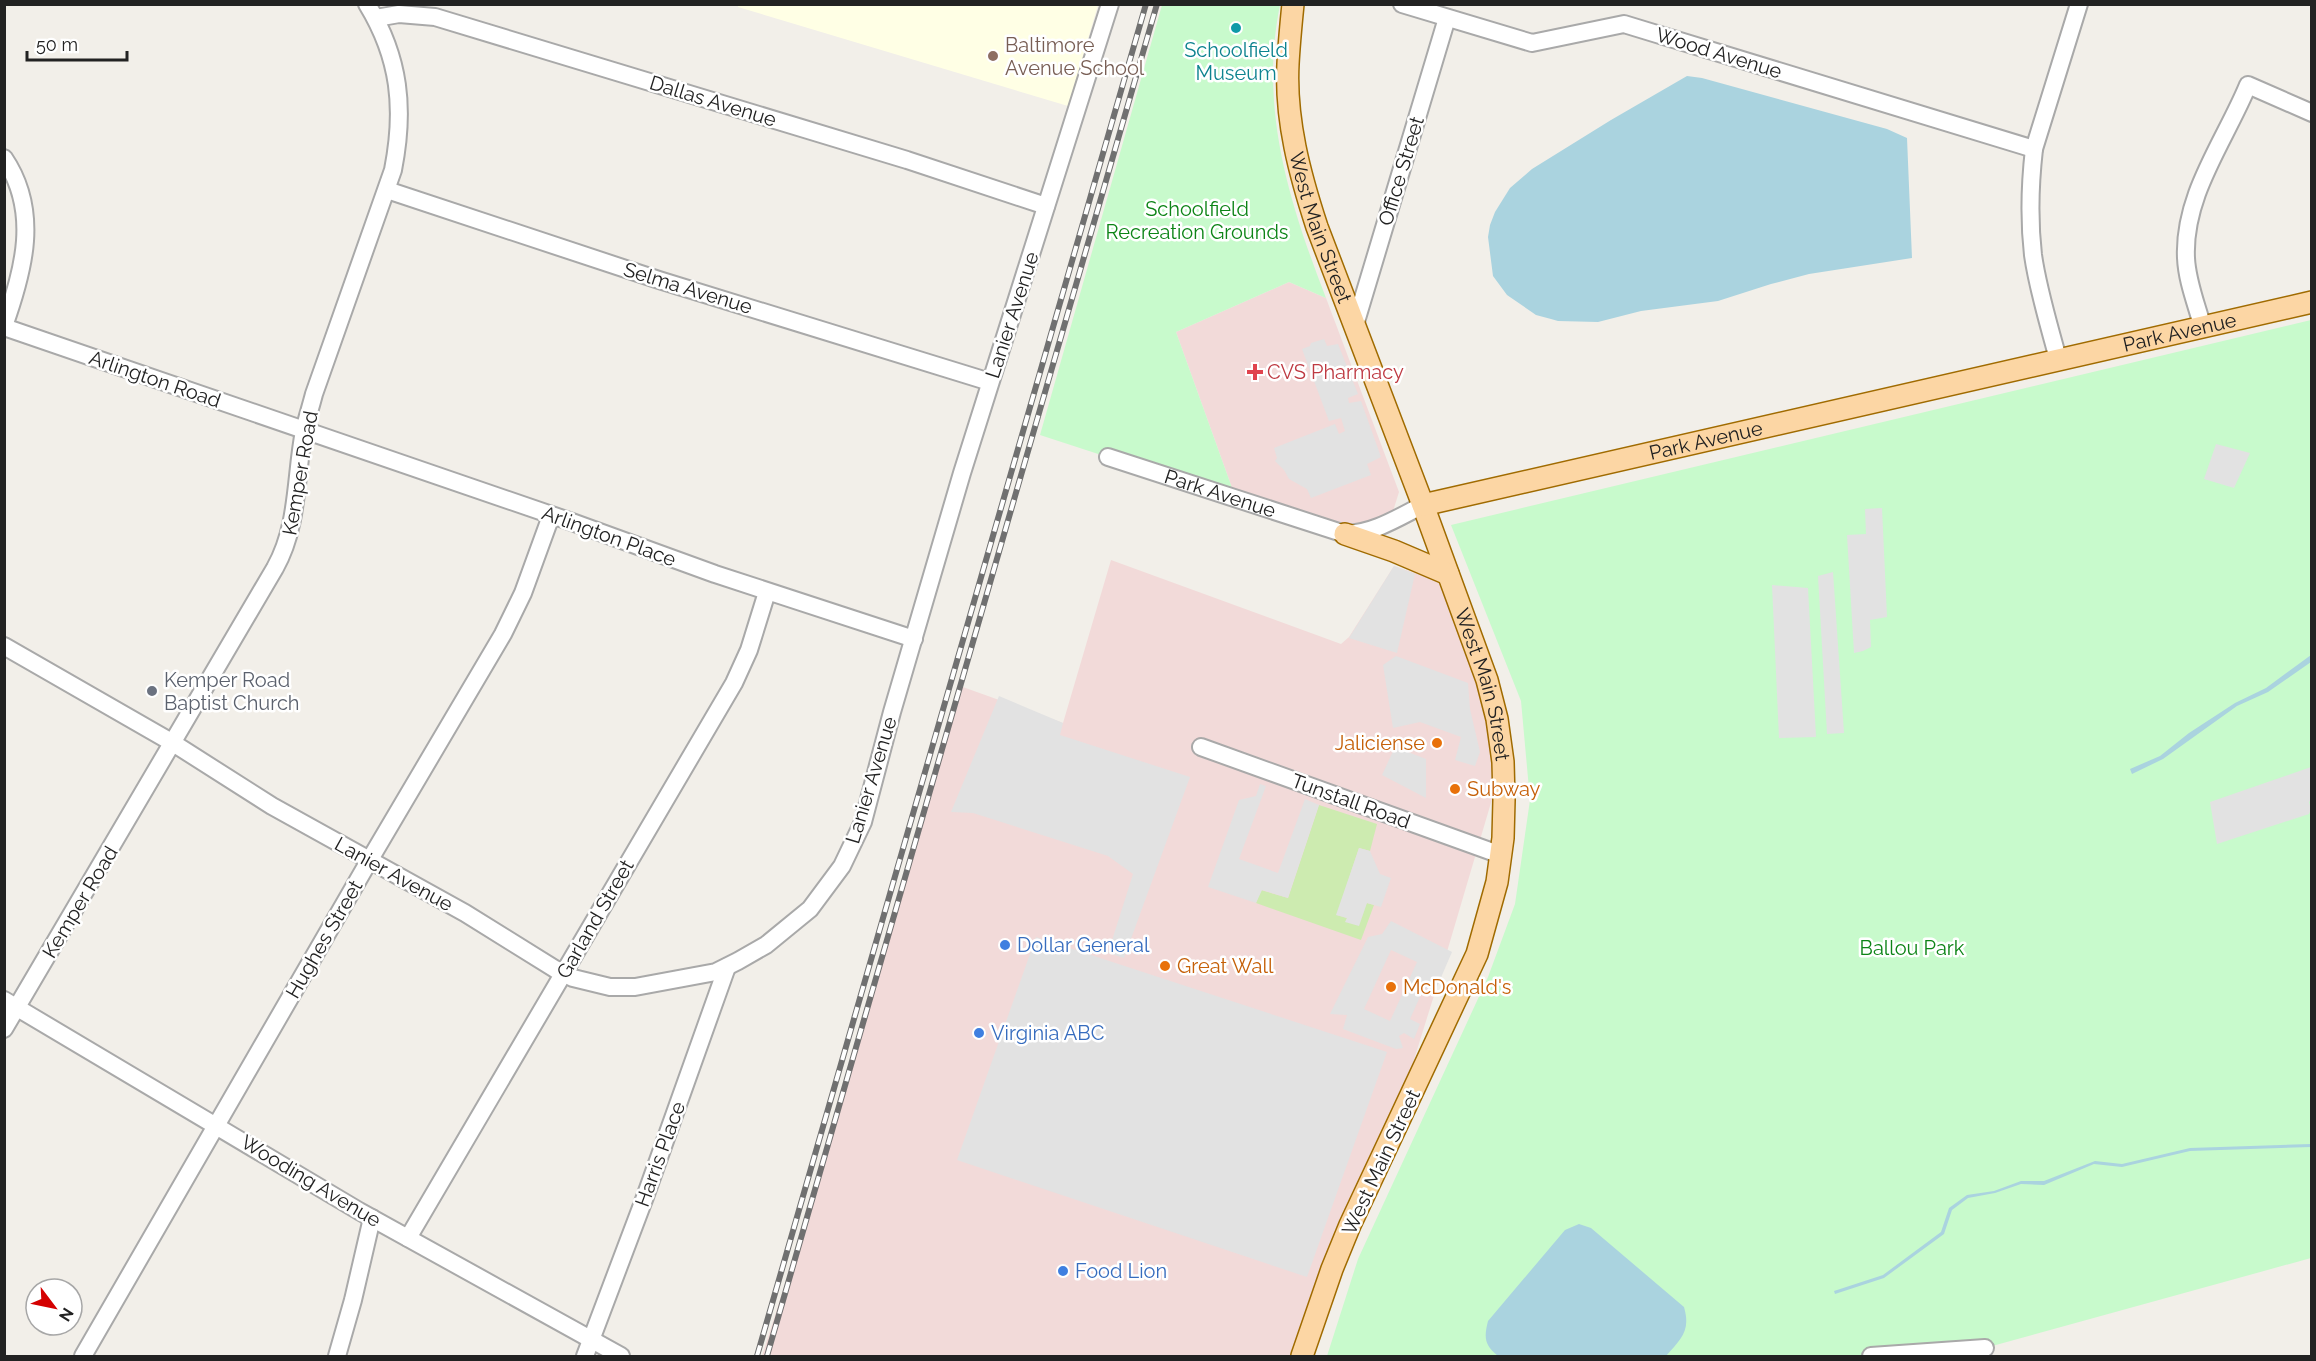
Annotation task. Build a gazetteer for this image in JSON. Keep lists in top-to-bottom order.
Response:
{
  "streets": {
    "main road": ["West Main Street", "Park Avenue"],
    "street": [
      "Wood Avenue",
      "Dallas Avenue",
      "Office Street",
      "Selma Avenue",
      "Lanier Avenue",
      "Arlington Road",
      "Kemper Road",
      "Arlington Place",
      "Tunstall Road",
      "Garland Street",
      "Hughes Street",
      "Harris Place",
      "Wooding Avenue"
    ]
  },
  "crossings": [
    ["Wood Avenue", "Office Street"],
    ["Dallas Avenue", "Lanier Avenue"],
    ["Dallas Avenue", "Kemper Road"],
    ["Office Street", "West Main Street"],
    ["West Main Street", "Park Avenue"],
    ["West Main Street", "Tunstall Road"],
    ["Selma Avenue", "Lanier Avenue"],
    ["Selma Avenue", "Kemper Road"],
    ["Lanier Avenue", "Kemper Road"],
    ["Lanier Avenue", "Arlington Place"],
    ["Lanier Avenue", "Garland Street"],
    ["Lanier Avenue", "Hughes Street"],
    ["Lanier Avenue", "Harris Place"],
    ["Arlington Road", "Kemper Road"],
    ["Arlington Road", "Arlington Place"],
    ["Kemper Road", "Arlington Place"],
    ["Kemper Road", "Wooding Avenue"],
    ["Arlington Place", "Garland Street"],
    ["Arlington Place", "Hughes Street"],
    ["Garland Street", "Wooding Avenue"],
    ["Hughes Street", "Wooding Avenue"],
    ["Harris Place", "Wooding Avenue"]
  ],
  "parks": ["Schoolfield Recreation Grounds", "Ballou Park"],
  "places": {
    "other": [
      "Schoolfield Museum",
      "Baltimore Avenue School",
      "Kemper Road Baptist Church",
      "Jaliciense",
      "Subway",
      "Dollar General",
      "Great Wall",
      "McDonald's",
      "Virginia ABC",
      "Food Lion"
    ],
    "health": ["CVS Pharmacy"]
  },
  "scale_bar": "50 m",
  "north": "bottom right"
}
